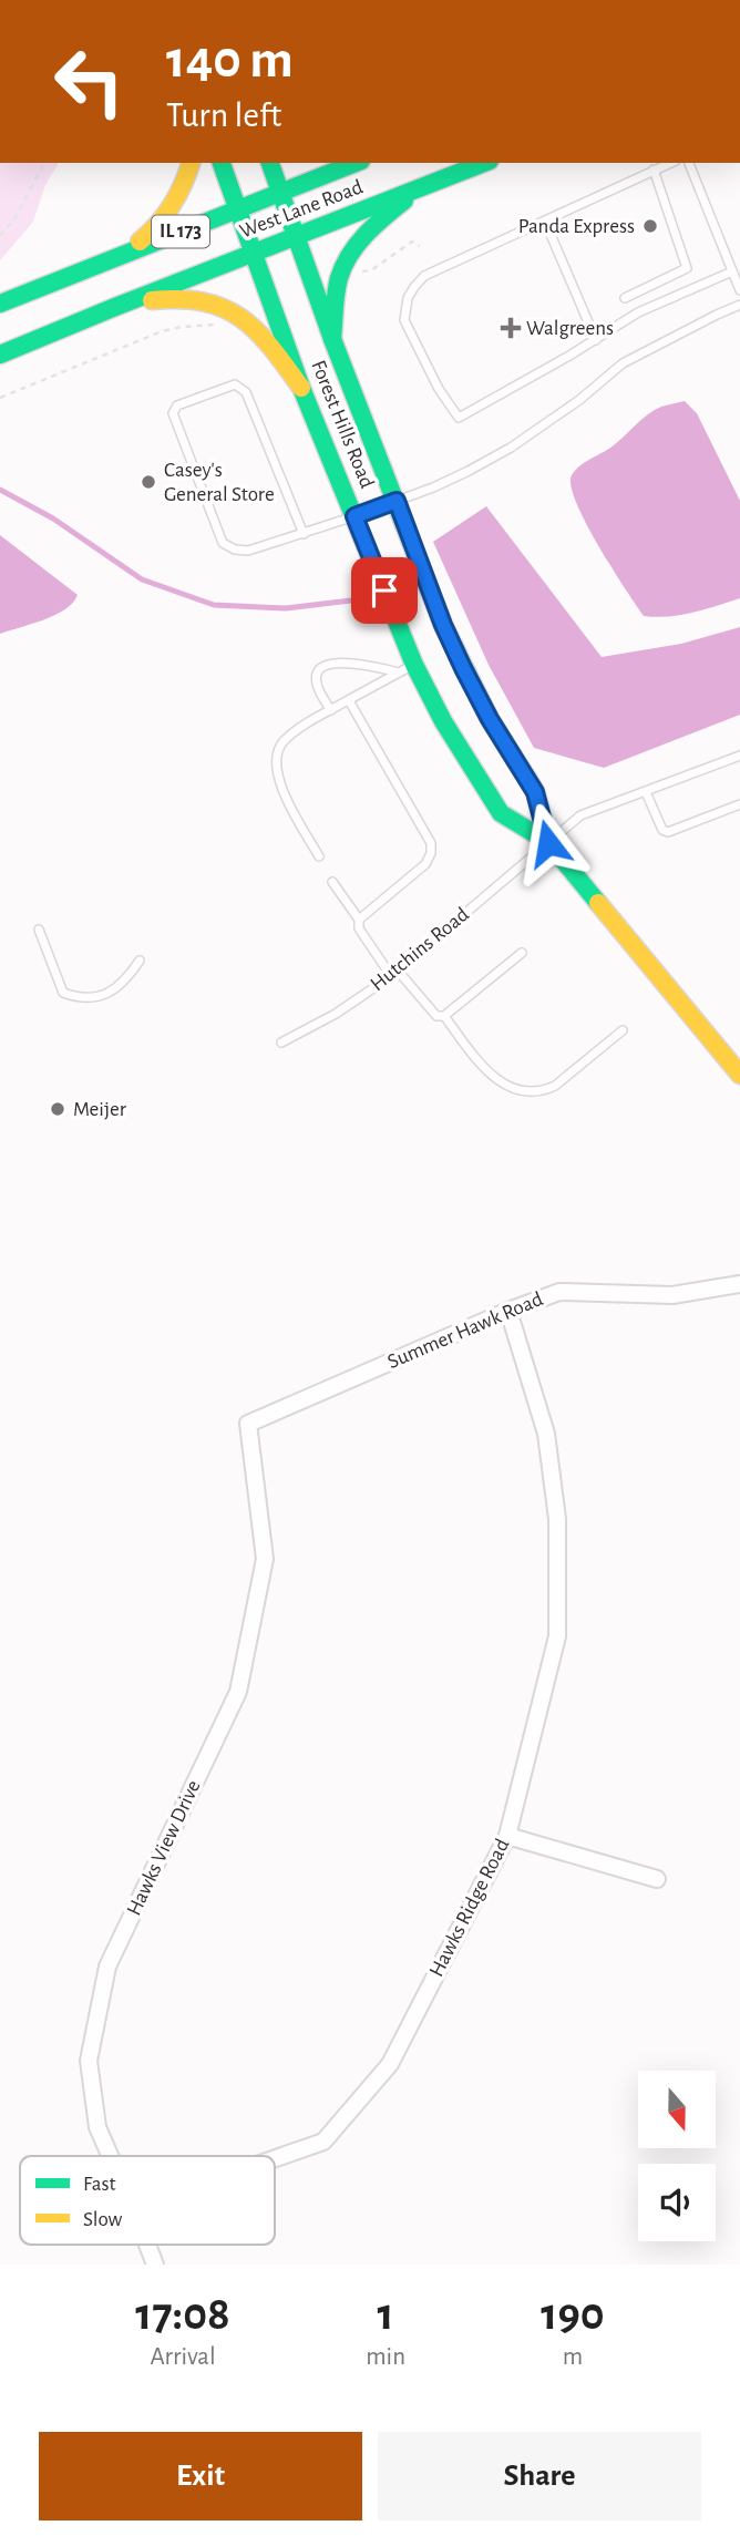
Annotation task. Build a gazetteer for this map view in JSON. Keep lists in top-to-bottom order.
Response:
{
  "streets": {
    "street": [
      "West Lane Road",
      "IL 173",
      "Forest Hills Road",
      "Summer Hawk Road",
      "Hawks View Drive",
      "Hawks Ridge Road"
    ],
    "lane": ["Hutchins Road"]
  },
  "crossings": [
    ["West Lane Road", "Forest Hills Road"],
    ["Forest Hills Road", "Hutchins Road"],
    ["Summer Hawk Road", "Hawks View Drive"],
    ["Summer Hawk Road", "Hawks Ridge Road"]
  ],
  "places": {
    "other": ["Panda Express", "Casey's General Store", "Meijer"],
    "health": ["Walgreens"]
  },
  "legend": ["Fast", "Slow"],
  "north": "bottom",
  "page": {
    "turn": ["140 m", "Turn left"],
    "eta": [
      "17:08",
      "Arrival",
      "1",
      "min",
      "190",
      "m"
    ],
    "buttons": ["Exit", "Share"]
  }
}
